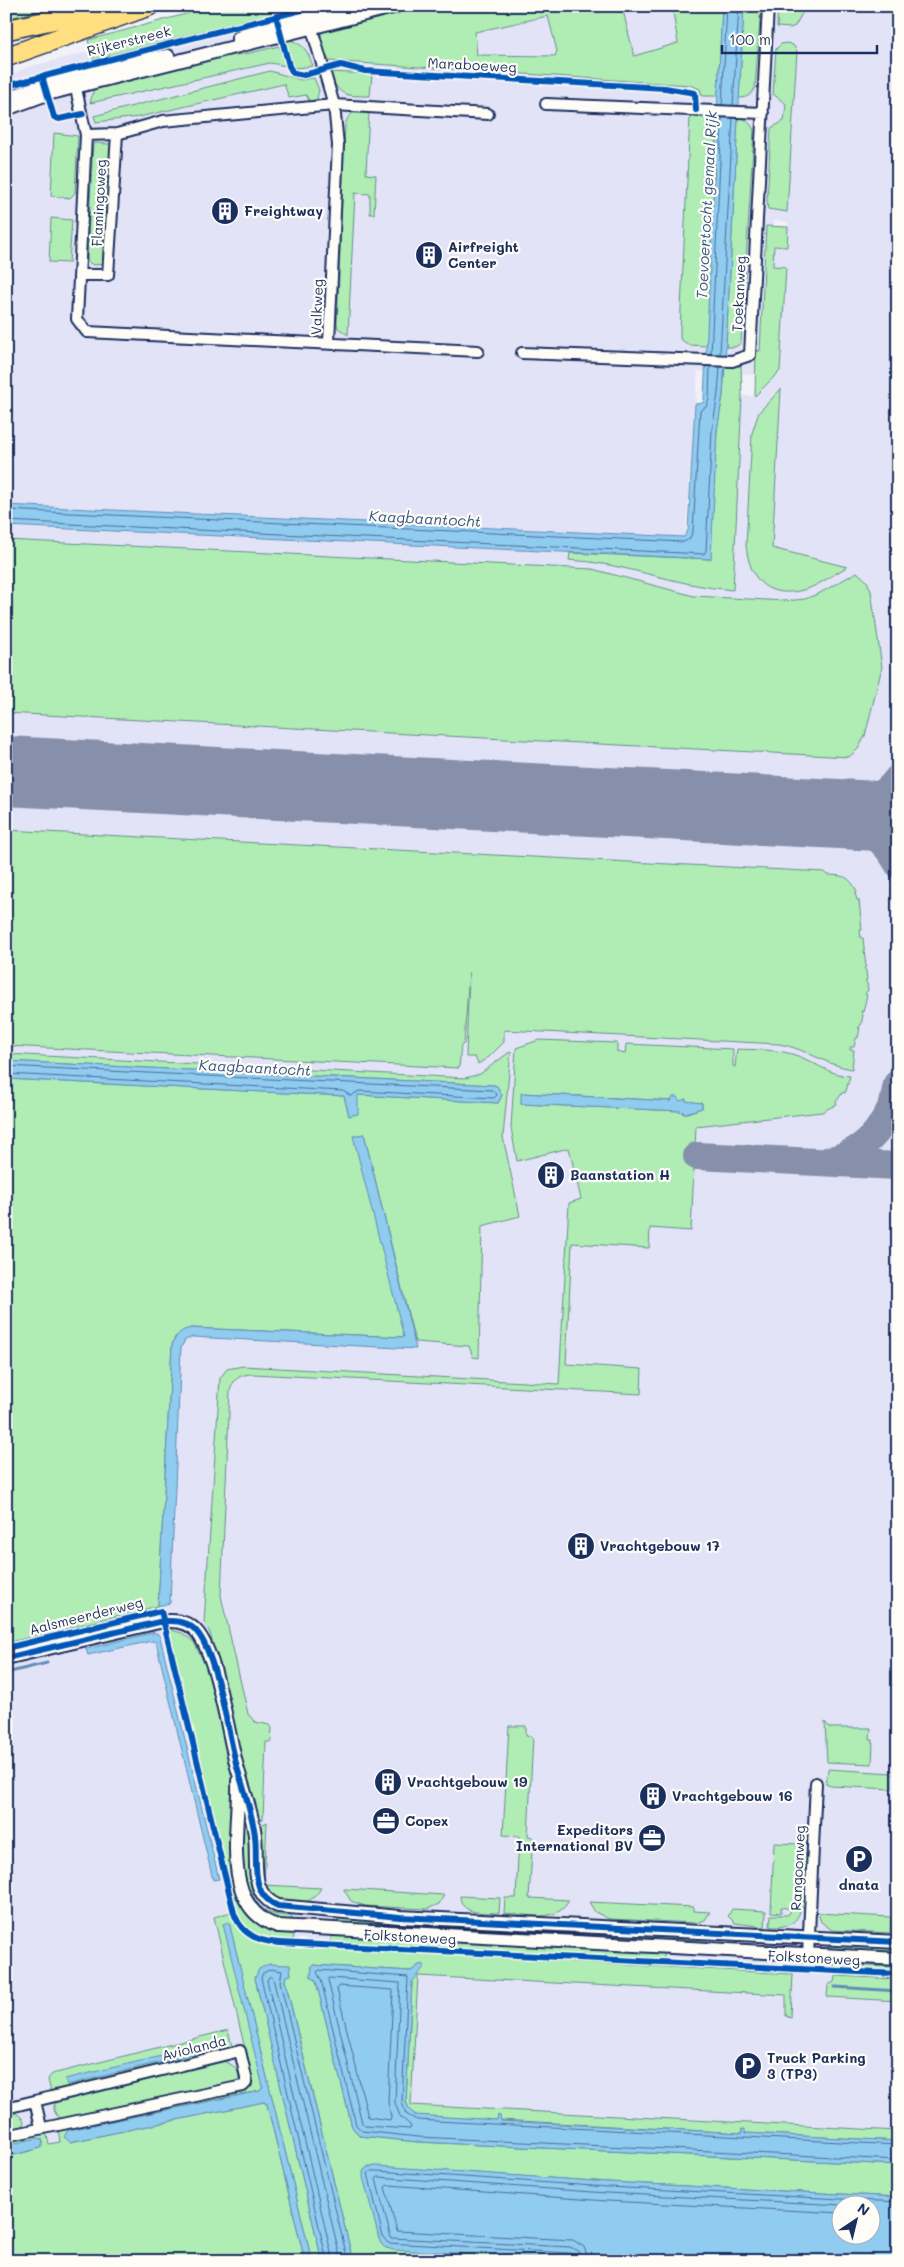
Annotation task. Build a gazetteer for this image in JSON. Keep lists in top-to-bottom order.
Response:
{
  "streets": {
    "street": [
      "Flamingoweg",
      "Toekanweg",
      "Valkweg",
      "Aalsmeerderweg",
      "Rangoonweg",
      "Folkstoneweg",
      "Aviolanda"
    ],
    "cycle path": ["Rijkerstreek", "Maraboeweg"]
  },
  "crossings": [
    ["Flamingoweg", "Valkweg"],
    ["Aalsmeerderweg", "Folkstoneweg"],
    ["Rangoonweg", "Folkstoneweg"]
  ],
  "water": ["Toevoertocht gemaal Rijk", "Kaagbaantocht"],
  "places": {
    "building": [
      "Freightway",
      "Airfreight Center",
      "Baanstation H",
      "Vrachtgebouw 17",
      "Vrachtgebouw 19",
      "Vrachtgebouw 16"
    ],
    "office": ["Copex", "Expeditors International BV"],
    "parking": ["dnata", "Truck Parking 3 (TP3)"]
  },
  "scale_bar": "100 m",
  "north": "top right"
}
